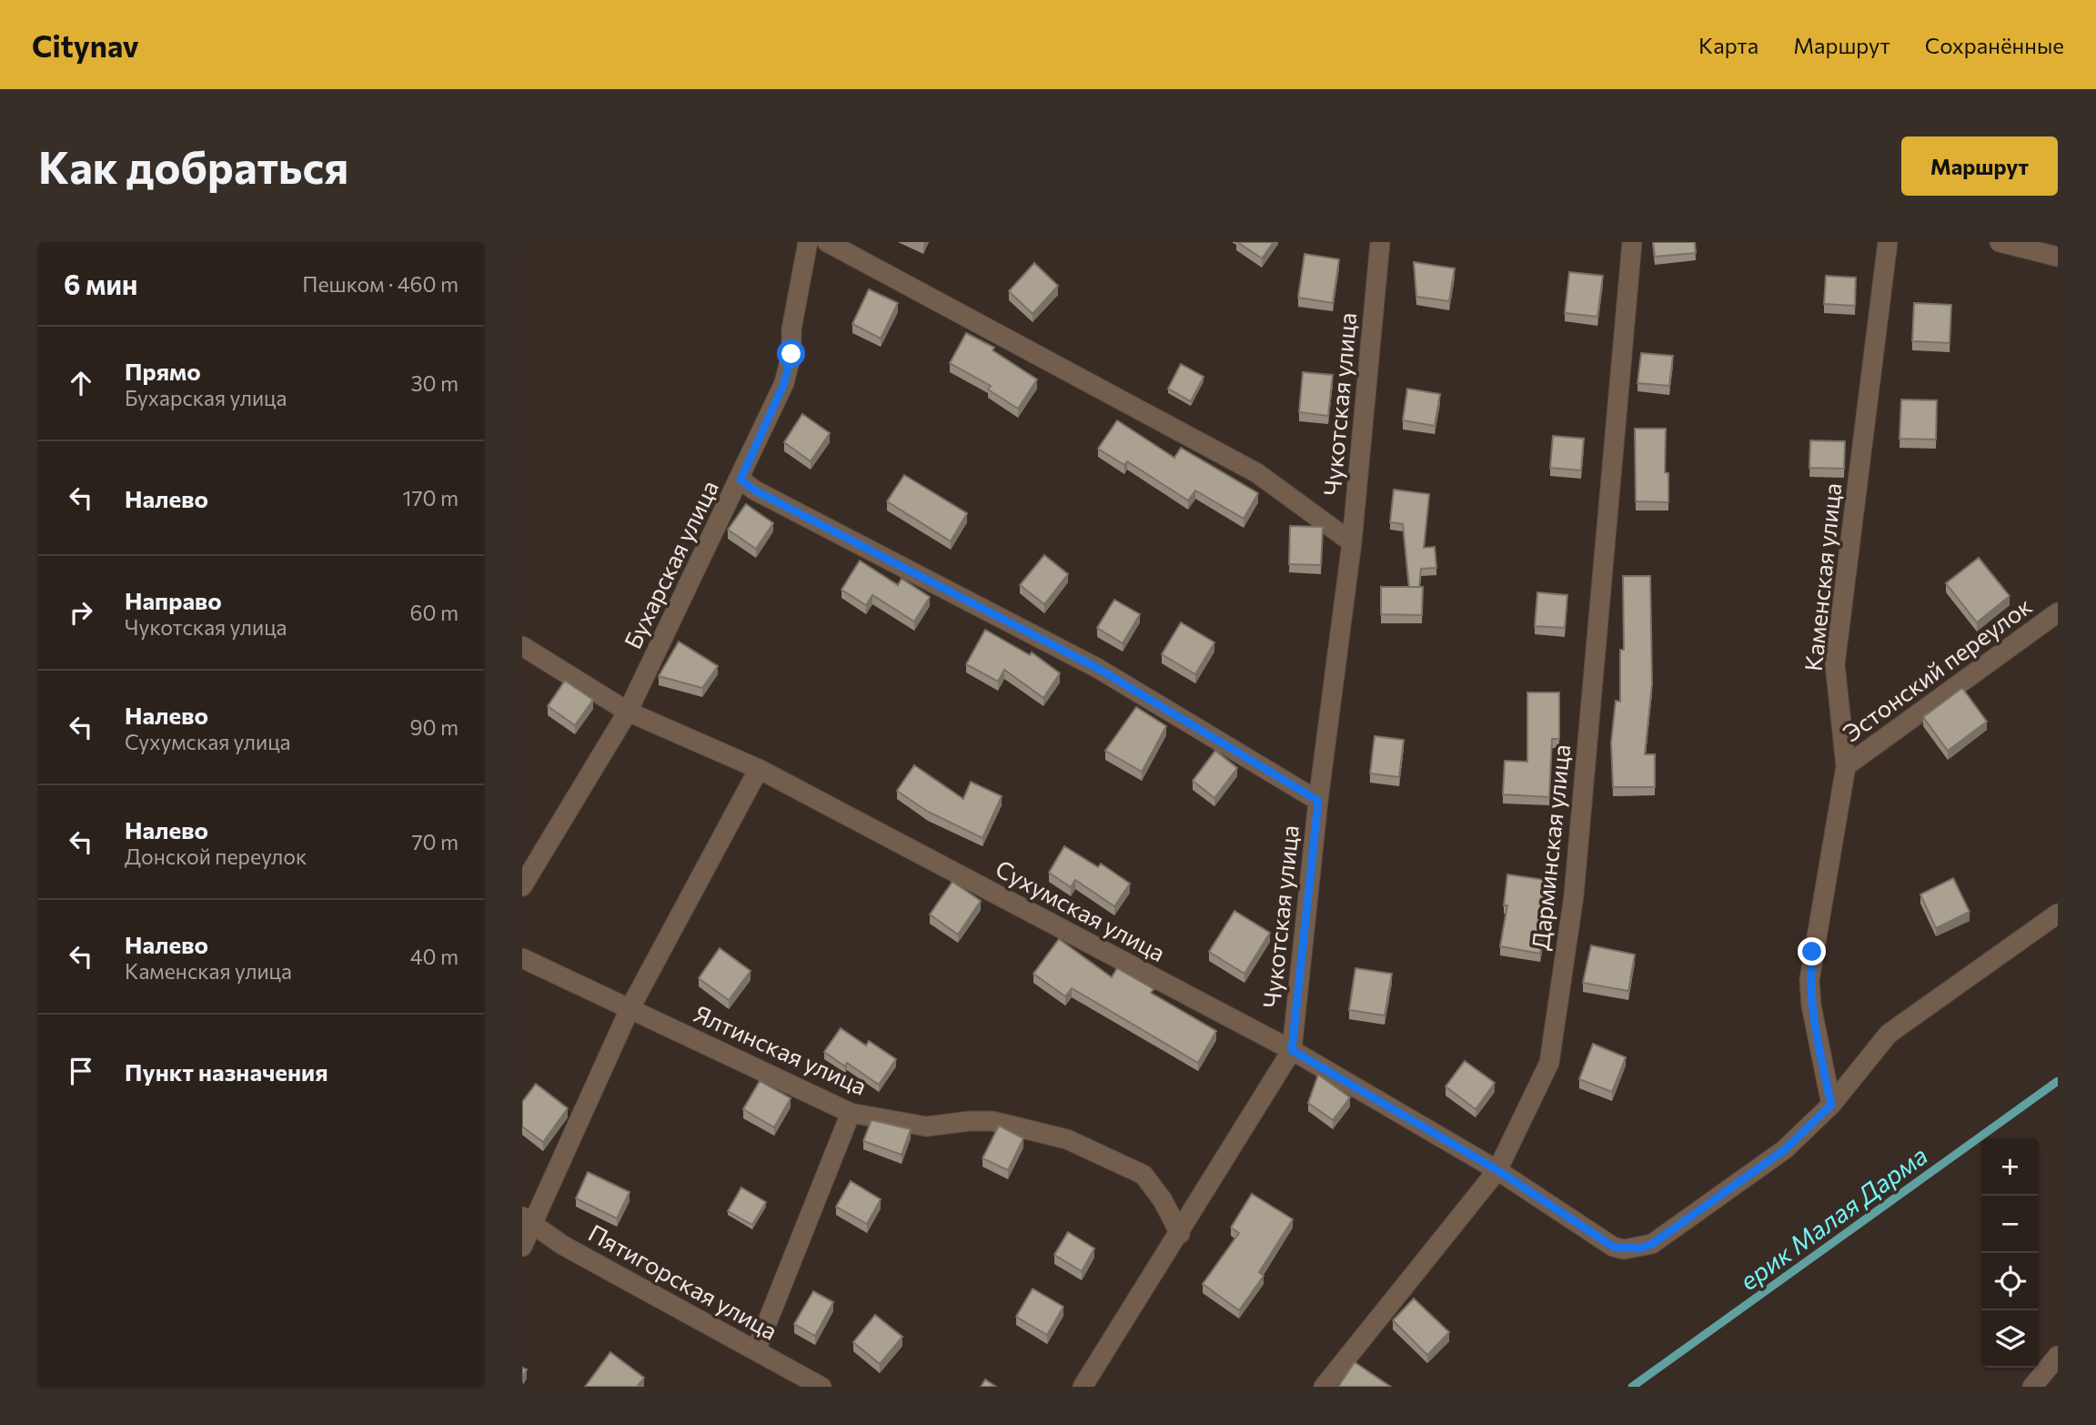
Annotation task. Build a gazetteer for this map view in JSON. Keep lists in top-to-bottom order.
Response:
{
  "streets": {
    "street": [
      "Чукотская улица",
      "Бухарская улица",
      "Каменская улица",
      "Эстонский переулок",
      "Дарминская улица",
      "Сухумская улица",
      "Ялтинская улица",
      "Пятигорская улица"
    ]
  },
  "crossings": [
    ["Чукотская улица", "Сухумская улица"],
    ["Чукотская улица", "Ялтинская улица"],
    ["Бухарская улица", "Сухумская улица"],
    ["Каменская улица", "Эстонский переулок"],
    ["Каменская улица", "Сухумская улица"],
    ["Дарминская улица", "Сухумская улица"]
  ],
  "water": ["ерик Малая Дарма"],
  "page": {
    "header": "Citynav",
    "nav": ["Карта", "Маршрут", "Сохранённые"],
    "buttons": "Маршрут",
    "title": "Как добраться",
    "heading": ["6 мин", "Пешком · 460 m"],
    "list": [
      ["Прямо", "Бухарская улица", "30 m"],
      ["Налево", "170 m"],
      ["Направо", "Чукотская улица", "60 m"],
      ["Налево", "Сухумская улица", "90 m"],
      ["Налево", "Донской переулок", "70 m"],
      ["Налево", "Каменская улица", "40 m"],
      "Пункт назначения"
    ],
    "map_buttons": ["+", "−"]
  }
}
